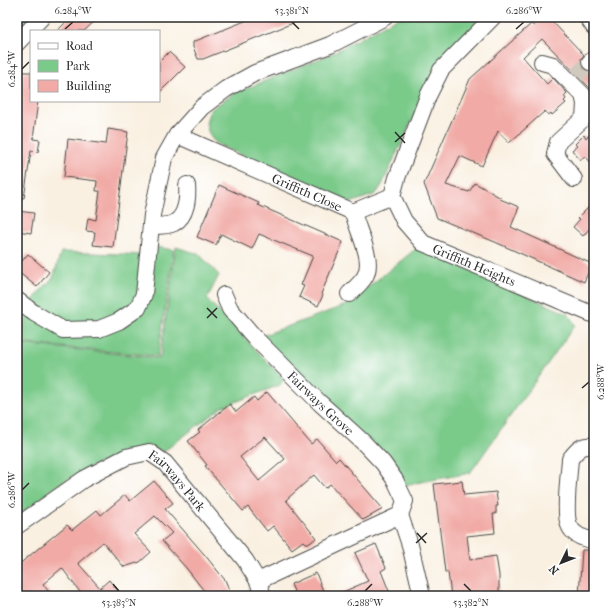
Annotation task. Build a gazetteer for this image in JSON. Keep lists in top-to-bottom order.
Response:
{
  "streets": {
    "street": [
      "Griffith Close",
      "Griffith Heights",
      "Fairways Grove",
      "Fairways Park"
    ]
  },
  "legend": ["Road", "Park", "Building"],
  "north": "bottom left",
  "coordinates": [
    "6.284°W",
    "53.381°N",
    "6.286°W",
    "6.288°W",
    "53.383°N",
    "53.382°N"
  ]
}
